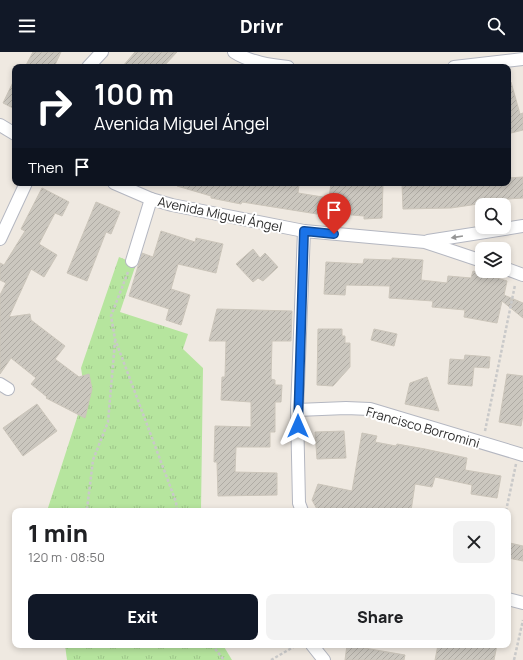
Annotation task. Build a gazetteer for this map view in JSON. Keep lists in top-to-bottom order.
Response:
{
  "streets": {
    "street": ["Avenida Miguel Ángel", "Francisco Borromini"]
  },
  "page": {
    "header": "Drivr",
    "turn": ["100 m", "Avenida Miguel Ángel"],
    "then": "Then",
    "heading": ["1 min", "120 m · 08:50"],
    "buttons": ["Exit", "Share"]
  }
}
